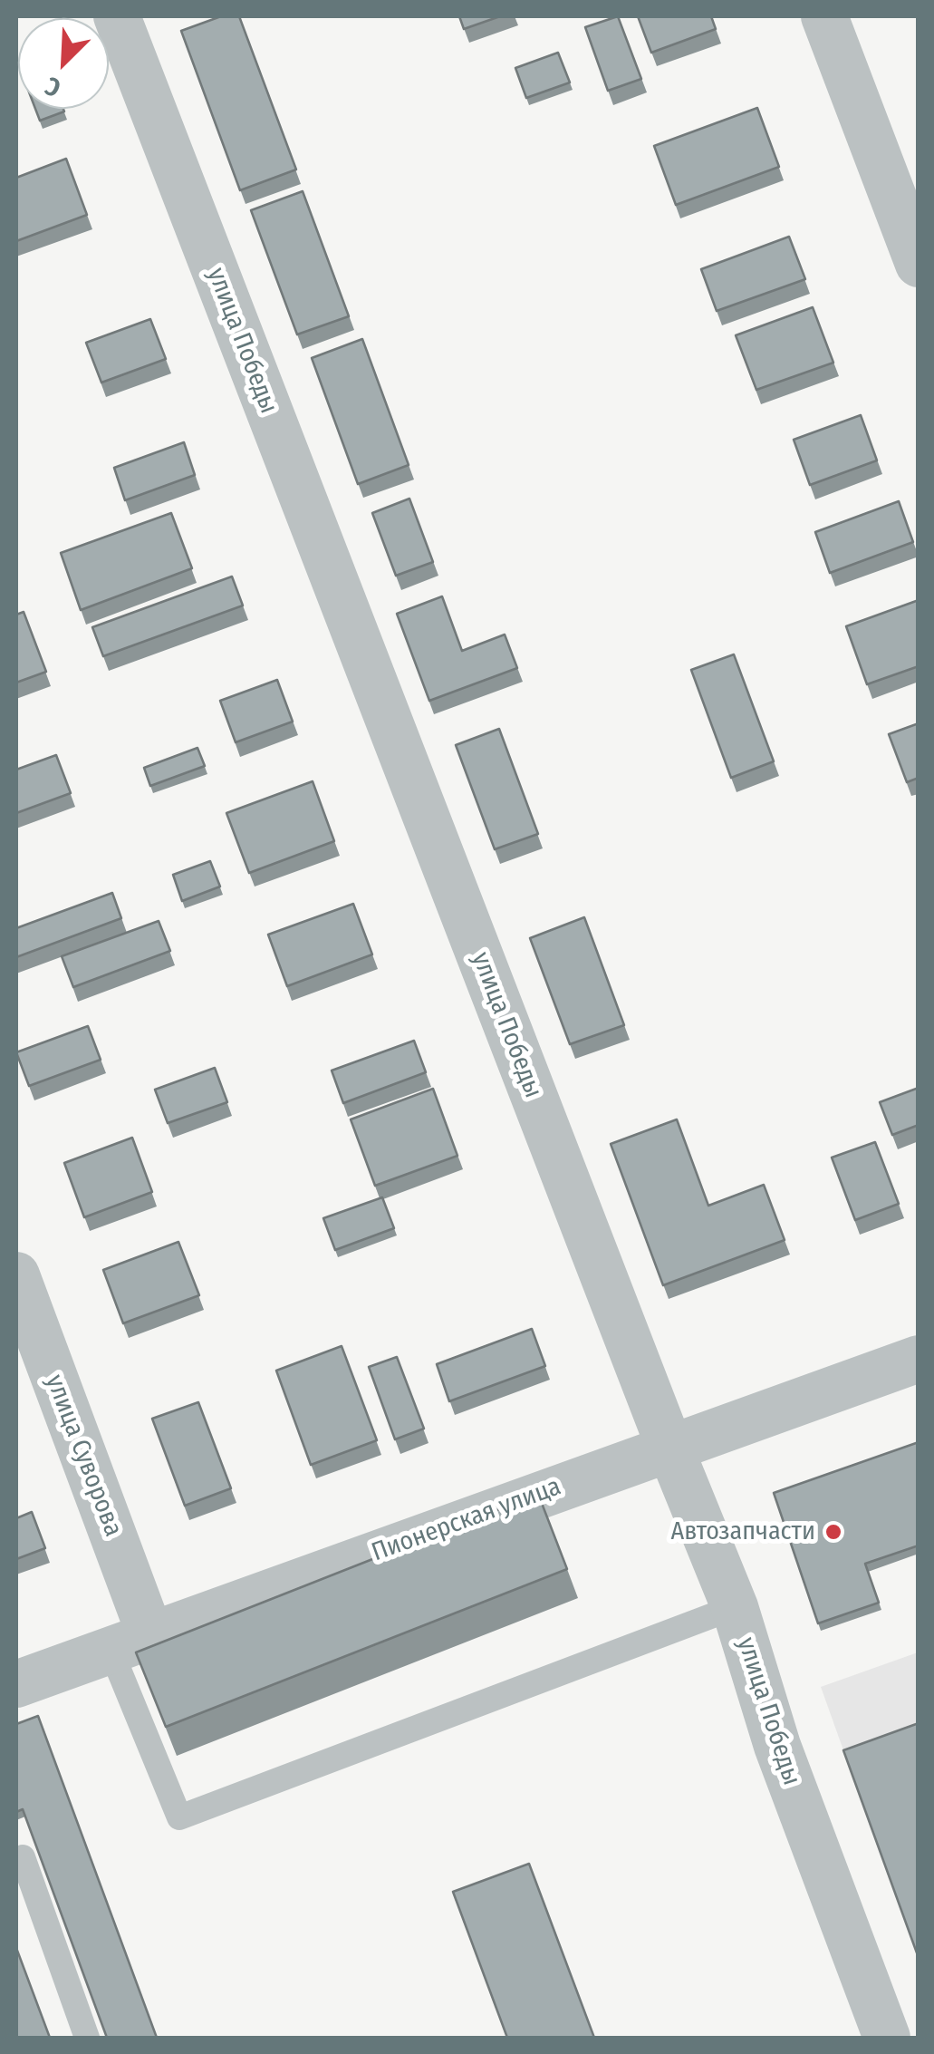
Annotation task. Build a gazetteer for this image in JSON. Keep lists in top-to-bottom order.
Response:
{
  "streets": {
    "street": ["улица Победы", "улица Суворова", "Пионерская улица"]
  },
  "crossings": [
    ["улица Победы", "Пионерская улица"],
    ["улица Суворова", "Пионерская улица"]
  ],
  "places": ["Автозапчасти"],
  "north": "bottom left"
}
